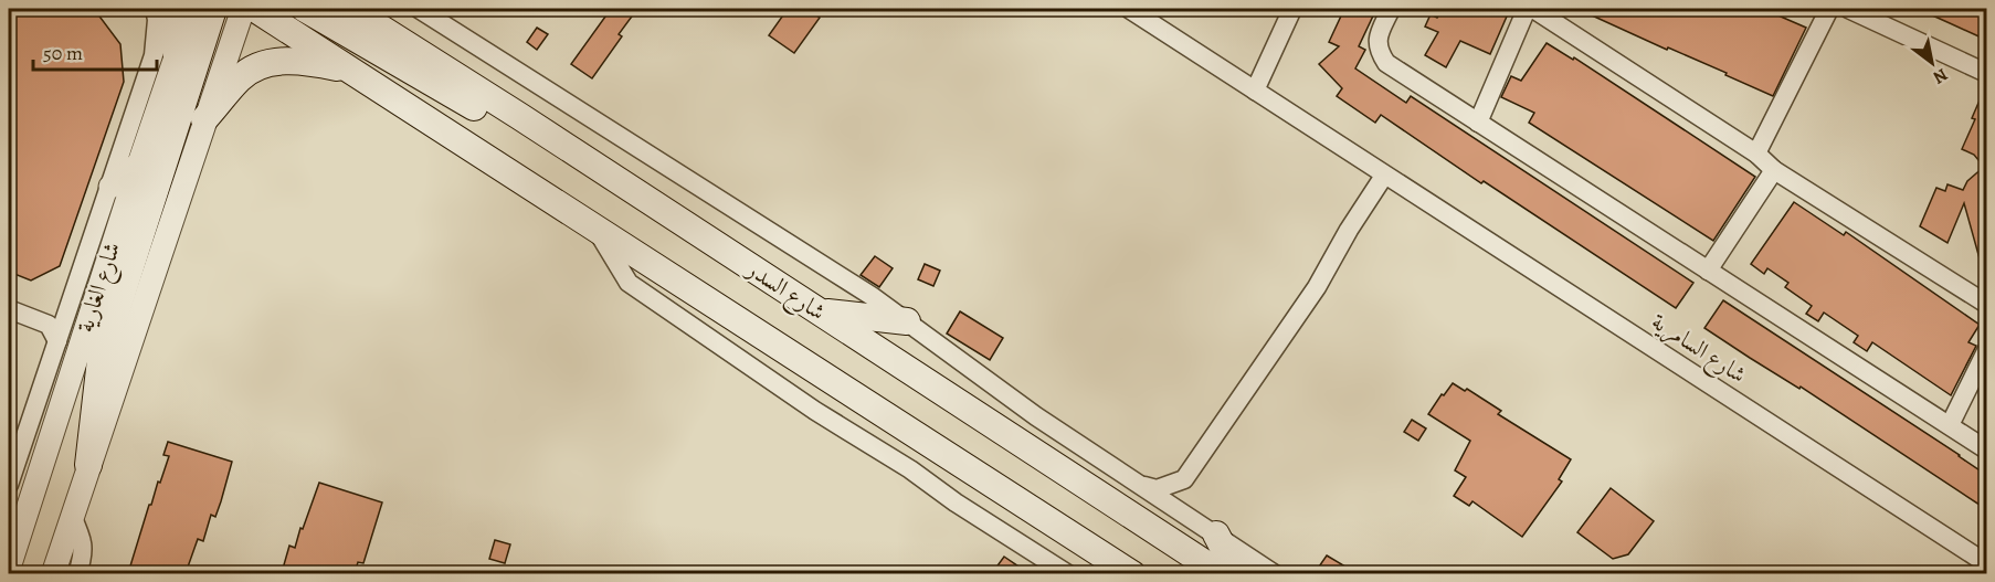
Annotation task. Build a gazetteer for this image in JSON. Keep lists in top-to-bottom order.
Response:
{
  "streets": {
    "main road": ["شارع السدر"],
    "street": ["شارع الغارية", "شارع السامرية"]
  },
  "scale_bar": "50 m",
  "north": "bottom right"
}
